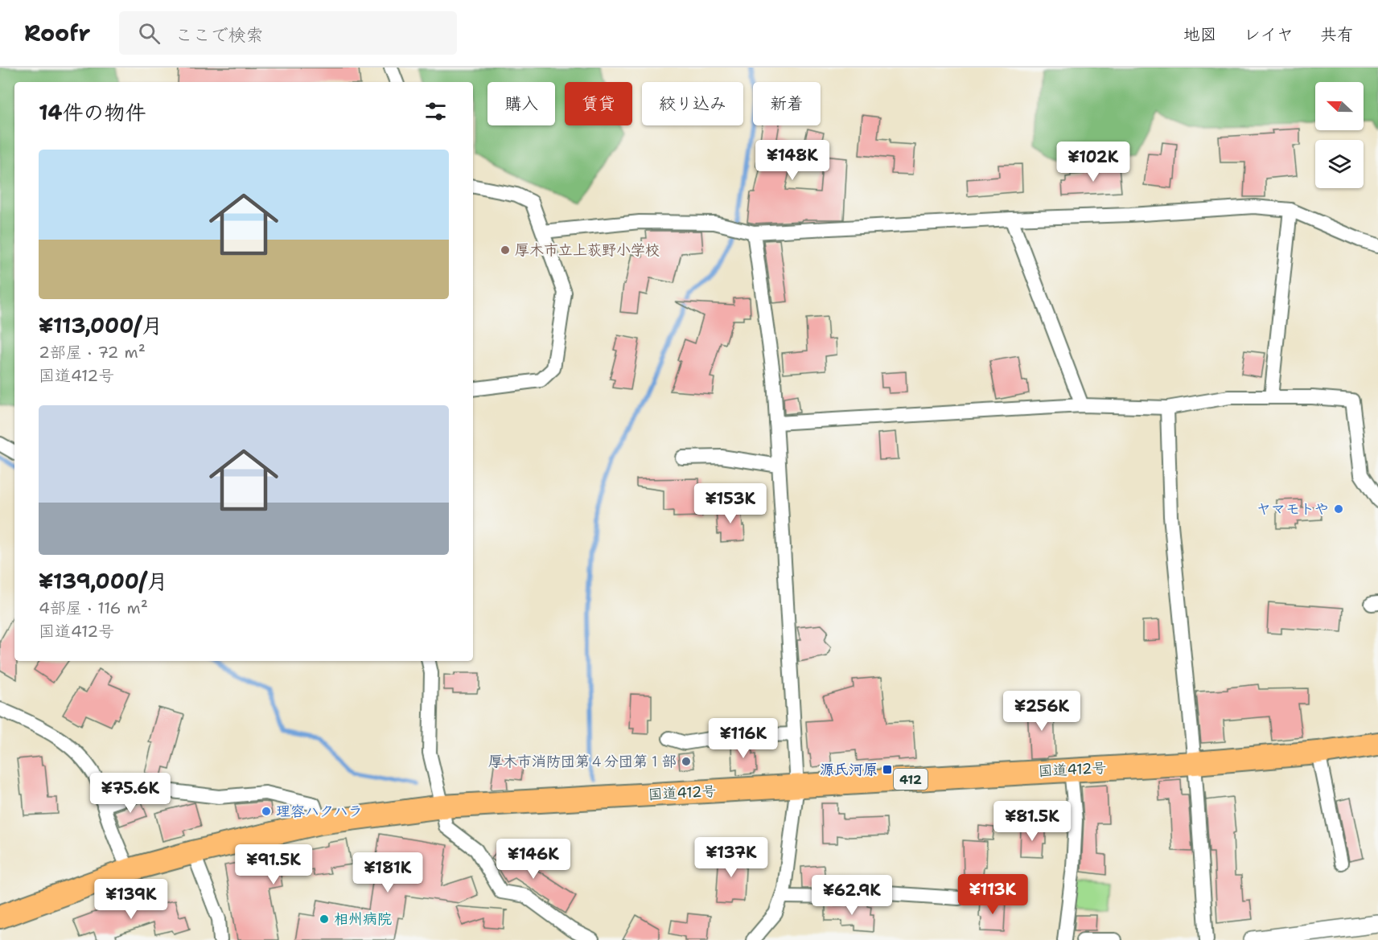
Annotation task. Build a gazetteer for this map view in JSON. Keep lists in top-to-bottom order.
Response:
{
  "streets": {
    "highway": ["国道412号", "412"]
  },
  "places": {
    "other": [
      "厚木市立上荻野小学校",
      "ヤマモトや",
      "厚木市消防団第４分団第１部",
      "理容ハクハラ",
      "相州病院"
    ],
    "transit": ["源氏河原"]
  },
  "north": "left",
  "page": {
    "header": "Roofr",
    "search": "ここで検索",
    "nav": ["地図", "レイヤ", "共有"],
    "chip": [
      "購入",
      "賃貸",
      "絞り込み",
      "新着"
    ],
    "heading": "14件の物件",
    "price": [
      "¥148K",
      "¥102K",
      "¥153K",
      "¥256K",
      "¥116K",
      "¥75.6K",
      "¥81.5K",
      "¥137K",
      "¥146K",
      "¥91.5K",
      "¥181K",
      "¥113K",
      "¥62.9K",
      "¥139K"
    ],
    "list": [
      {
        "name": "¥113,000/月",
        "note": "2部屋 · 72 m² · 国道412号"
      },
      {
        "name": "¥139,000/月",
        "note": "4部屋 · 116 m² · 国道412号"
      }
    ]
  }
}
